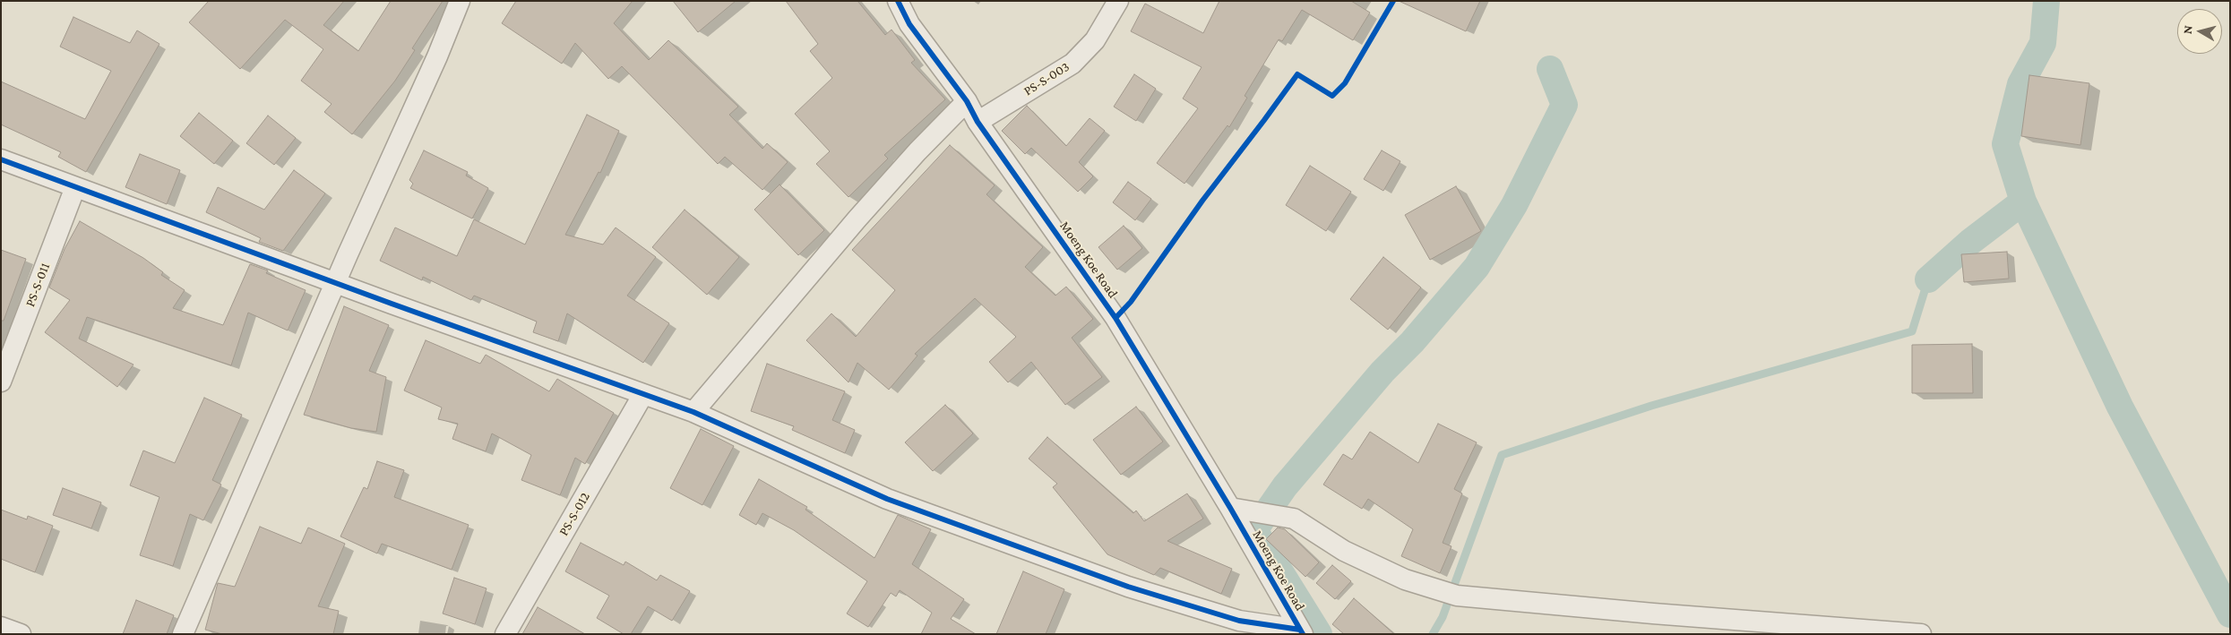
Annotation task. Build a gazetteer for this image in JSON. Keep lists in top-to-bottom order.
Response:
{
  "streets": {
    "street": [
      "PS-S-003",
      "Moeng Koe Road",
      "PS-S-011",
      "PS-S-012"
    ]
  },
  "crossings": [
    ["PS-S-003", "Moeng Koe Road"]
  ],
  "north": "left"
}
